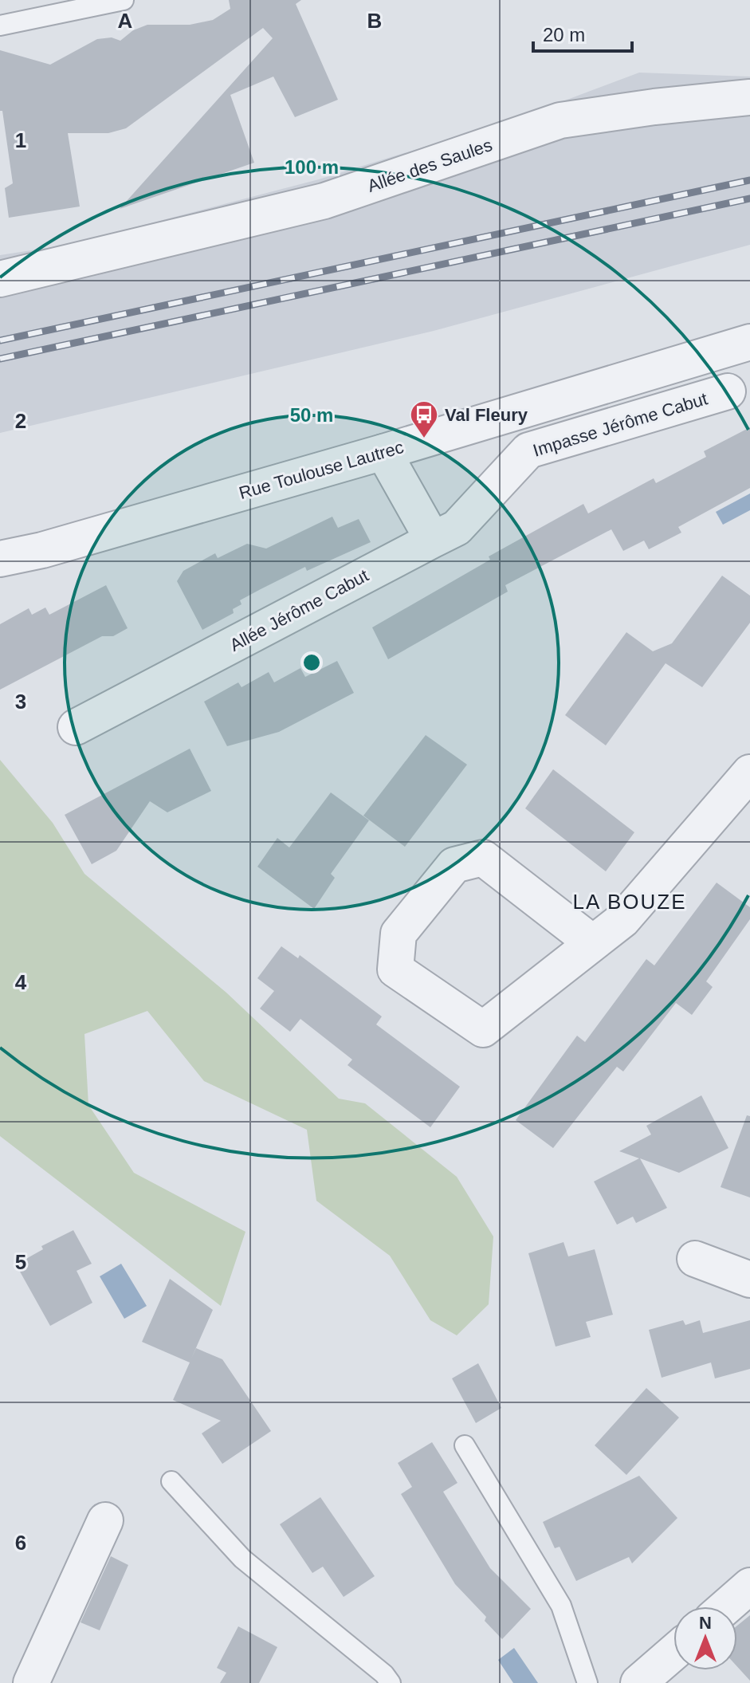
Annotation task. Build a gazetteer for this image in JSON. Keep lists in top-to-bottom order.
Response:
{
  "streets": {
    "street": [
      "Allée des Saules",
      "Impasse Jérôme Cabut",
      "Rue Toulouse Lautrec",
      "Allée Jérôme Cabut"
    ]
  },
  "crossings": [
    ["Impasse Jérôme Cabut", "Allée Jérôme Cabut"]
  ],
  "districts": ["LA BOUZE"],
  "places": {
    "bus stop": ["Val Fleury"]
  },
  "scale_bar": "20 m",
  "north": "top",
  "grid": {
    "columns": ["A", "B"],
    "rows": [
      "1",
      "2",
      "3",
      "4",
      "5",
      "6"
    ]
  },
  "rings": ["100 m", "50 m"]
}
